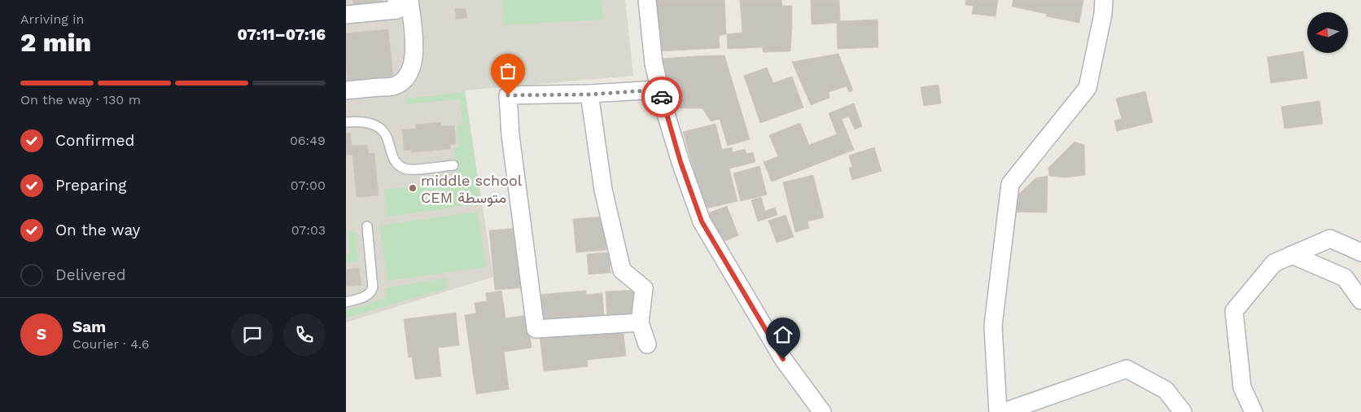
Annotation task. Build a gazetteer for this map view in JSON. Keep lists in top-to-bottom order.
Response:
{
  "places": ["middle school CEM متوسطة"],
  "north": "left",
  "page": {
    "heading": ["2 min", "Arriving in", "07:11–07:16"],
    "panel": ["Sam", "Courier · 4.6"],
    "bar": "On the way · 130 m",
    "list": [
      ["Confirmed", "06:49"],
      ["Preparing", "07:00"],
      ["On the way", "07:03"],
      "Delivered"
    ],
    "round": "S"
  }
}
